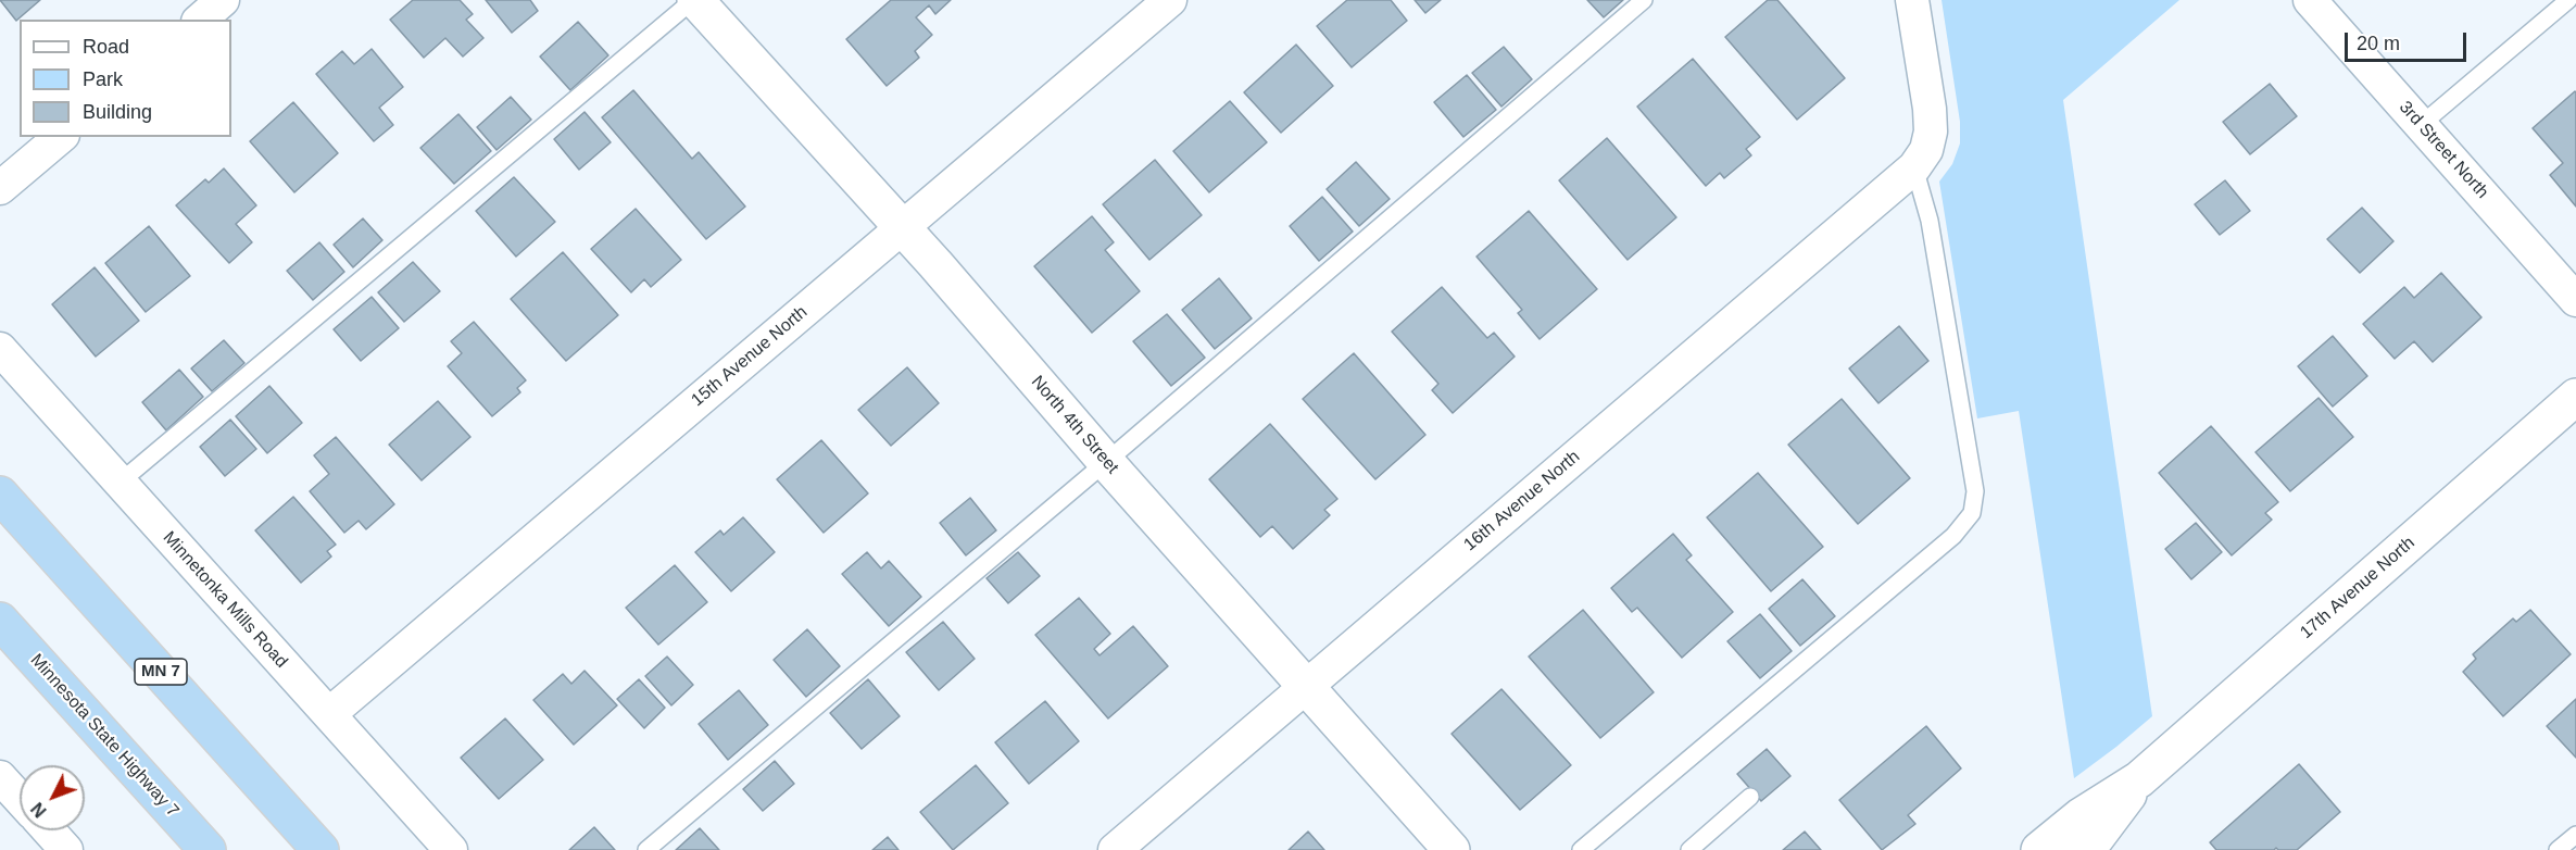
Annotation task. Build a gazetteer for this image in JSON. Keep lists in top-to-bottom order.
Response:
{
  "streets": {
    "highway": ["MN 7", "Minnesota State Highway 7"],
    "street": [
      "3rd Street North",
      "15th Avenue North",
      "North 4th Street",
      "16th Avenue North",
      "17th Avenue North",
      "Minnetonka Mills Road"
    ]
  },
  "crossings": [
    ["15th Avenue North", "North 4th Street"],
    ["15th Avenue North", "Minnetonka Mills Road"],
    ["North 4th Street", "16th Avenue North"]
  ],
  "legend": ["Road", "Park", "Building"],
  "scale_bar": "20 m",
  "north": "bottom left"
}
